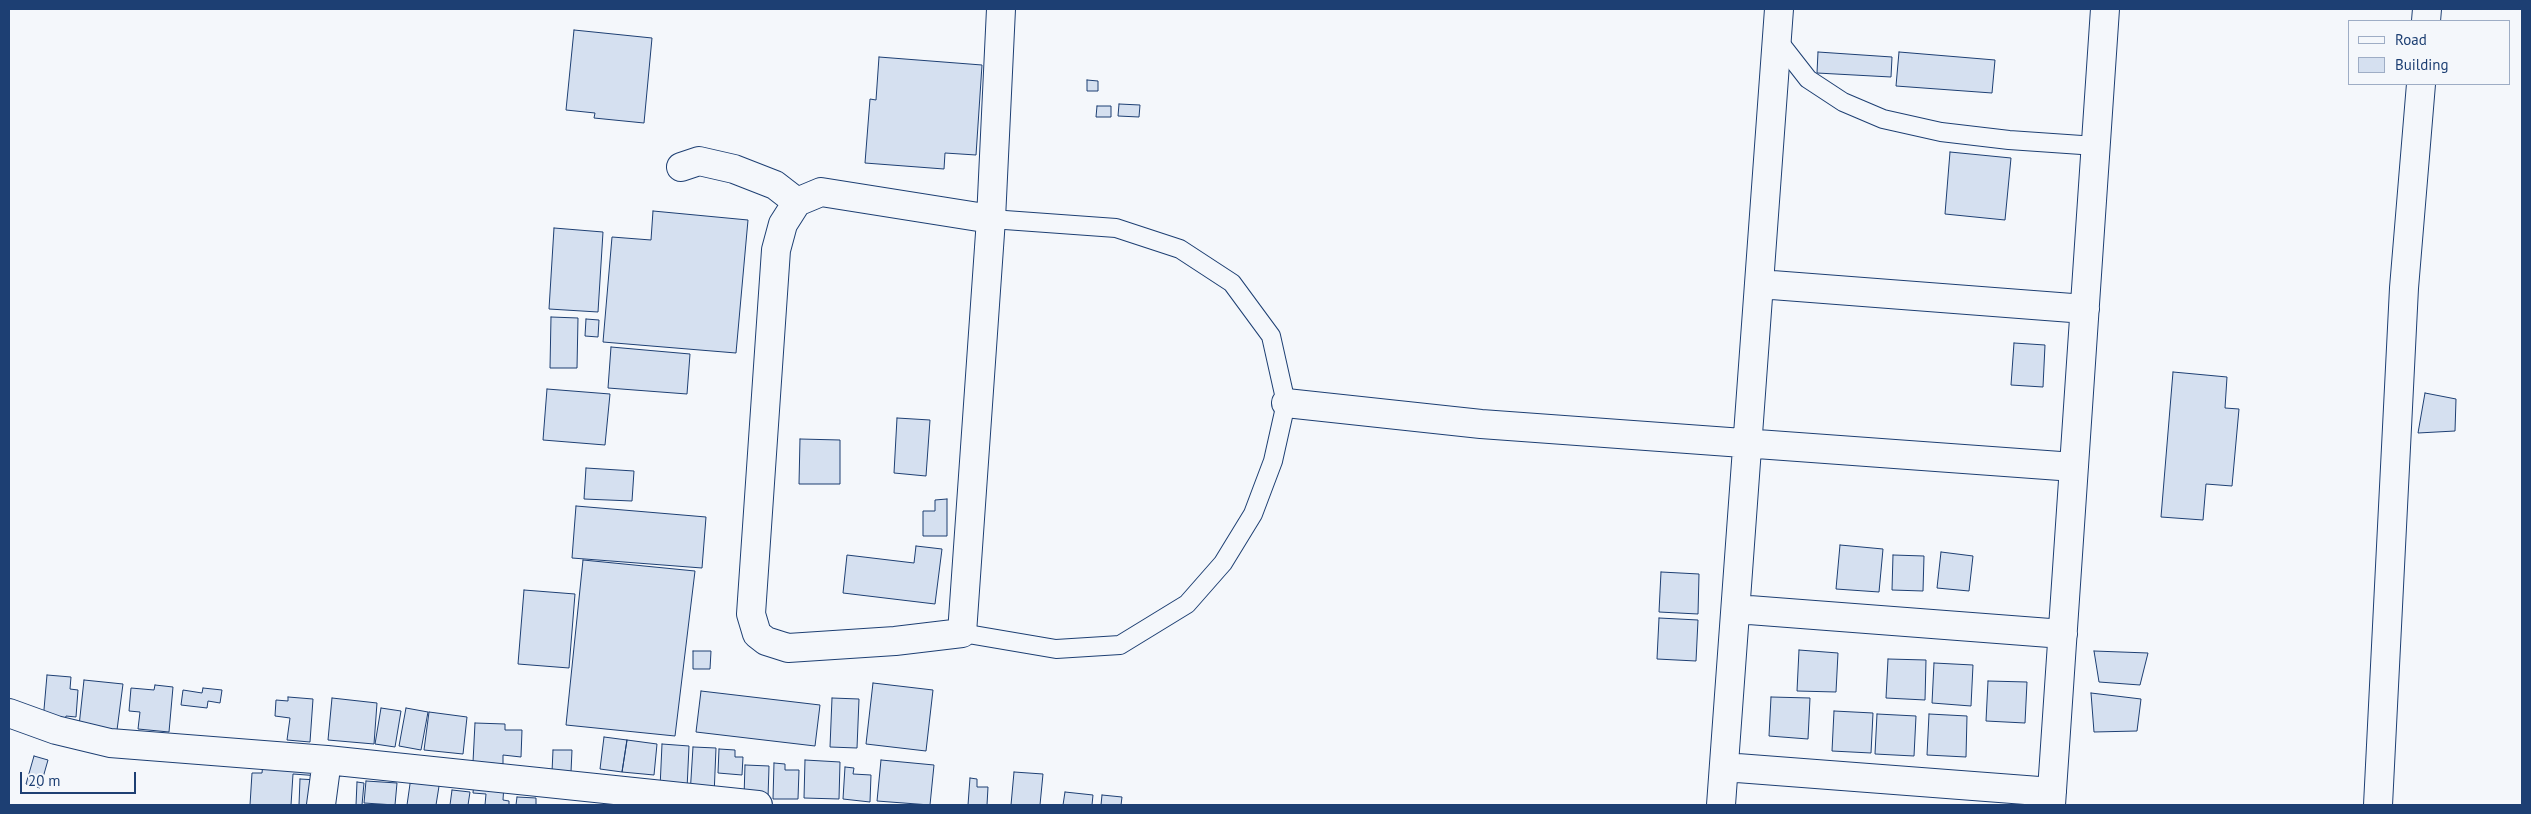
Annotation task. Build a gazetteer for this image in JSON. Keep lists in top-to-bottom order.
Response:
{
  "legend": ["Road", "Building"],
  "scale_bar": "20 m"
}
